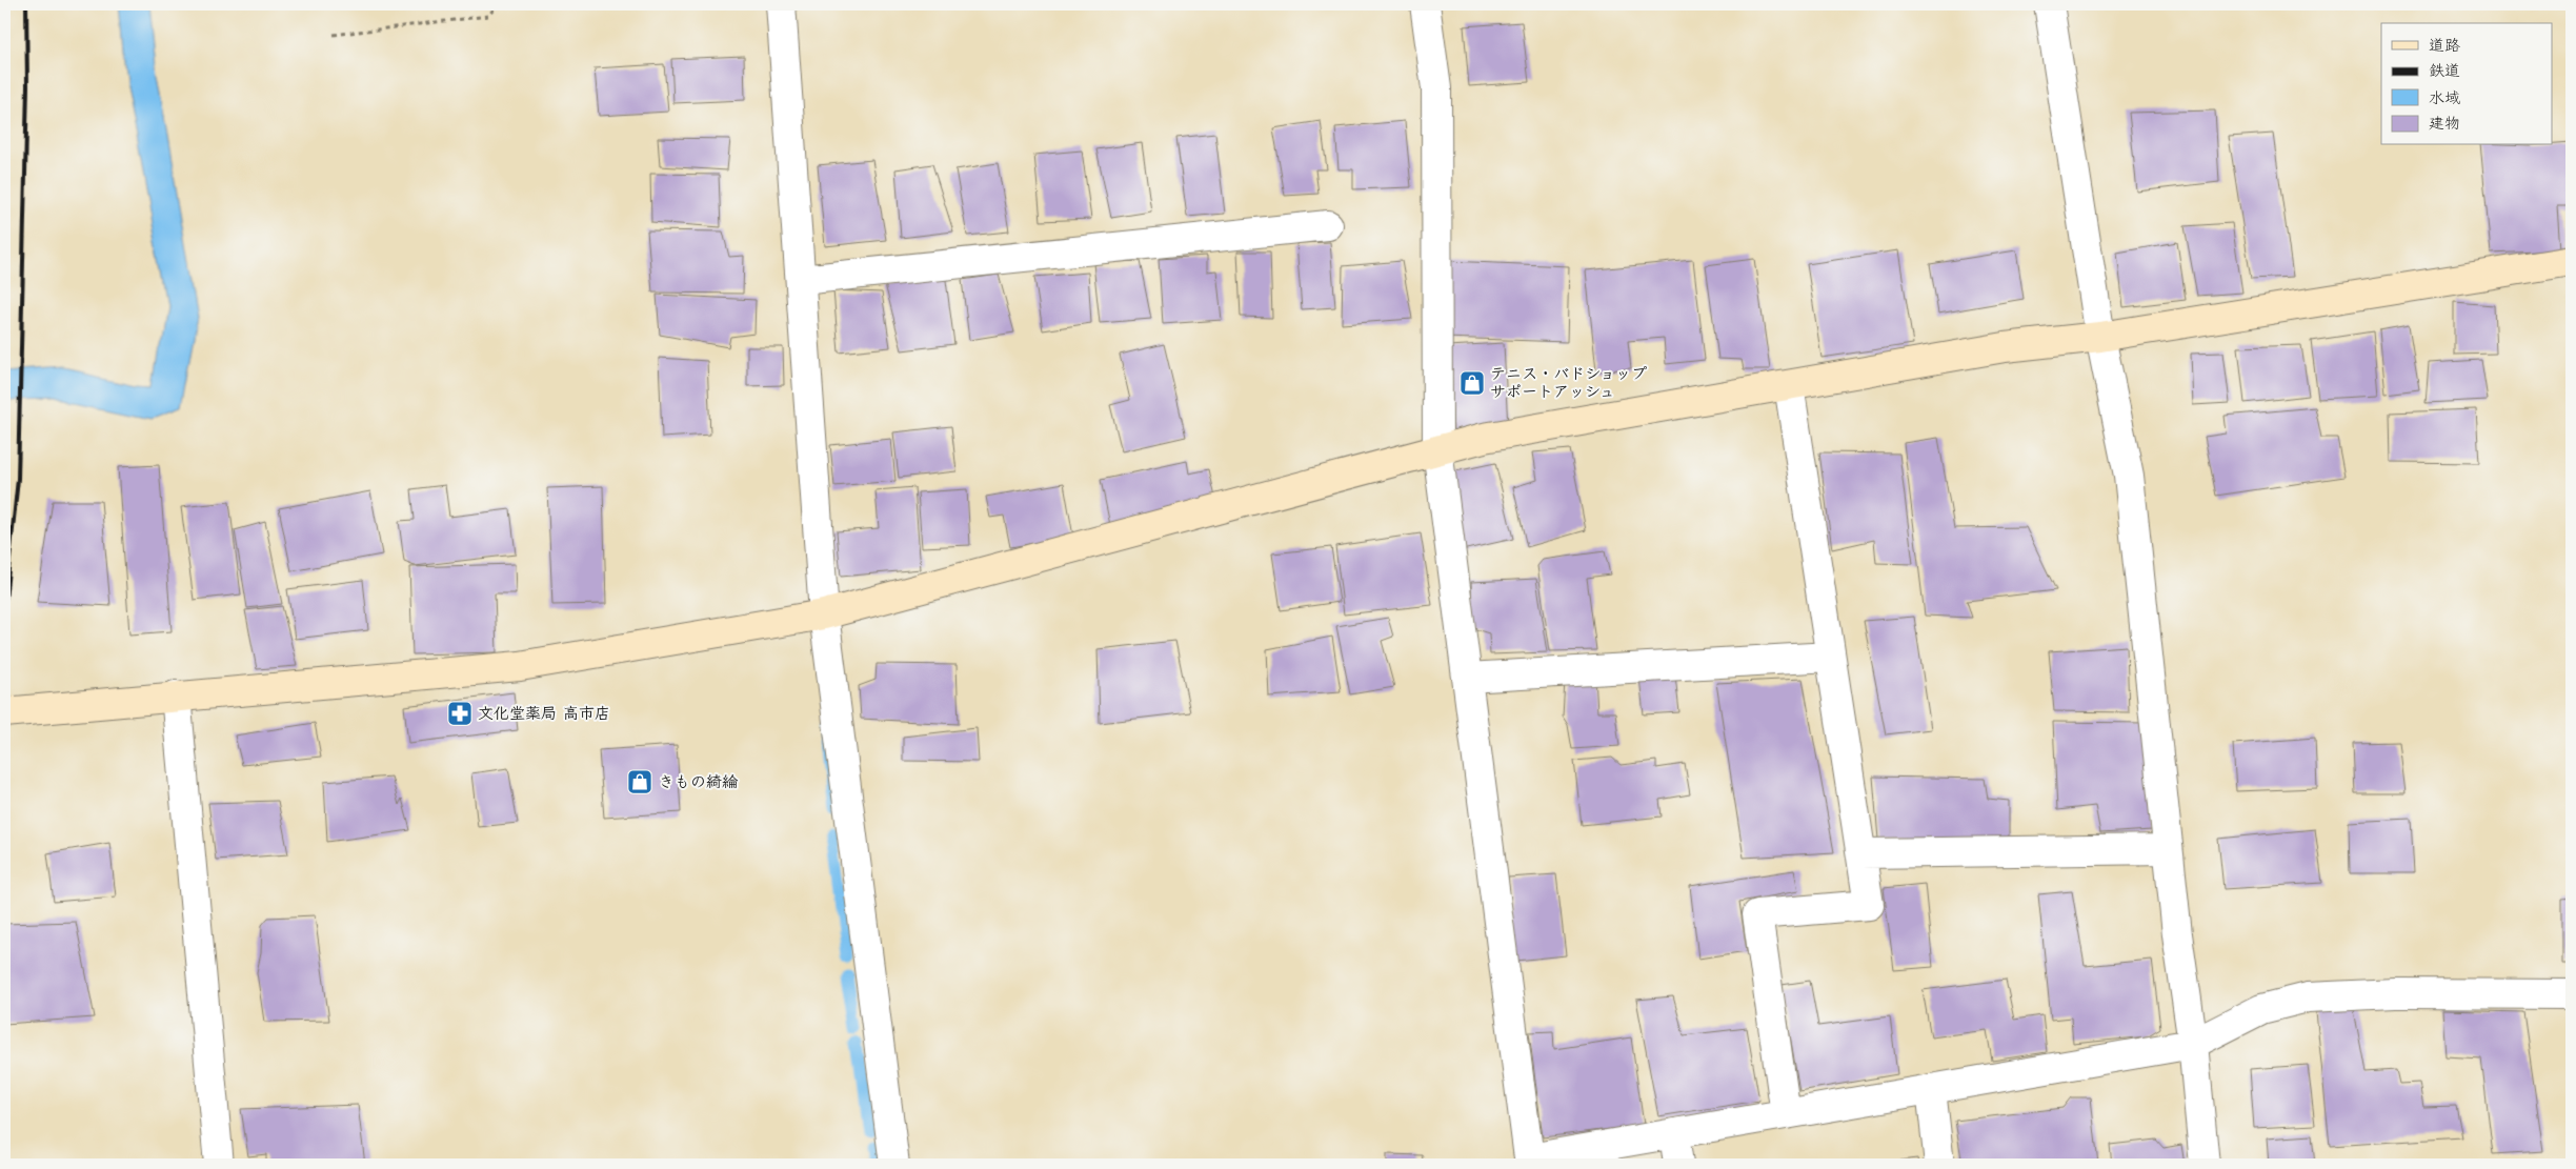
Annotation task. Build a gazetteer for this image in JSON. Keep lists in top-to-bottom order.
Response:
{
  "places": {
    "shop": ["テニス・バドショップ サポートアッシュ", "きもの綺綸"],
    "pharmacy": ["文化堂薬局 高市店"]
  },
  "legend": [
    "道路",
    "鉄道",
    "水域",
    "建物"
  ]
}
